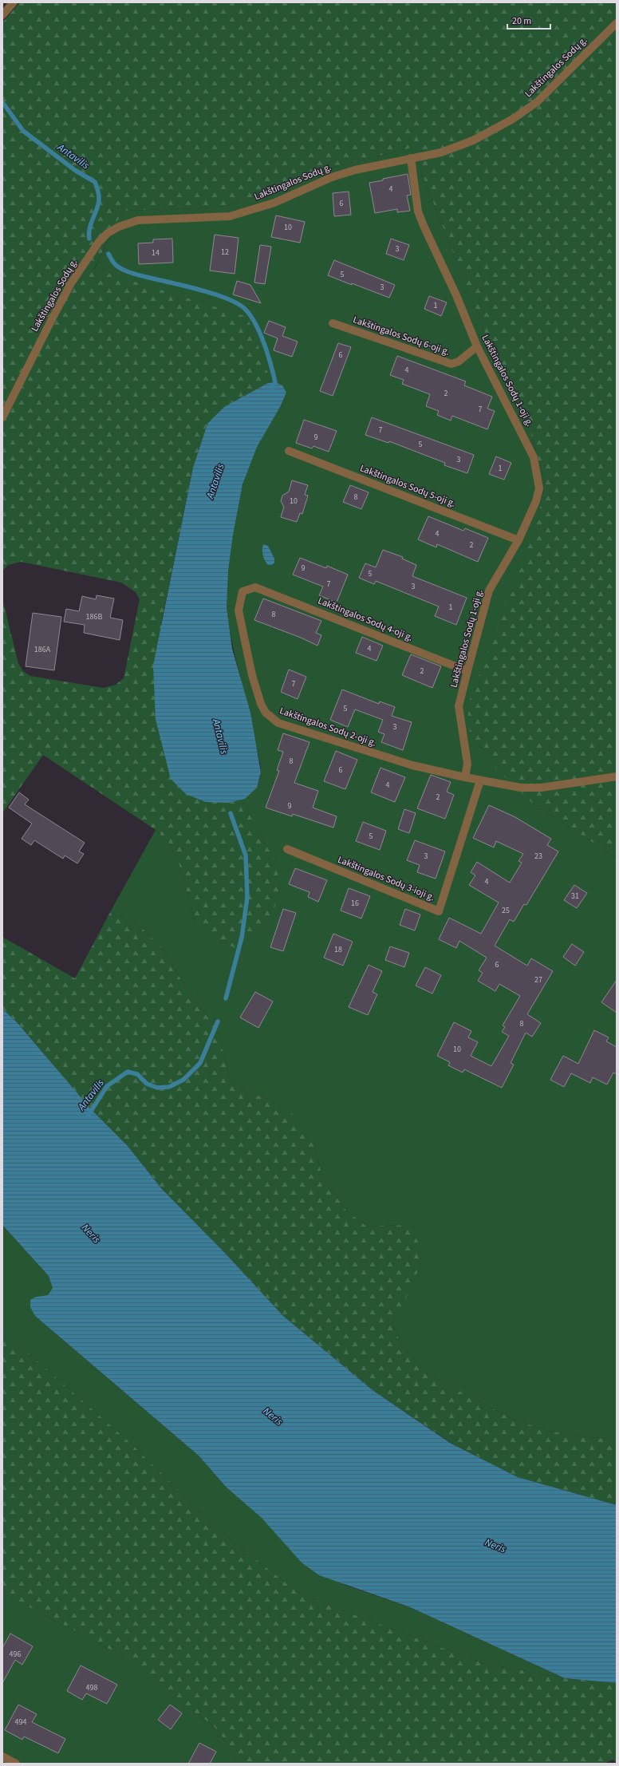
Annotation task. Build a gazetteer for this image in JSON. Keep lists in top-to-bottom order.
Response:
{
  "streets": {
    "street": [
      "Lakštingalos Sodų g.",
      "Lakštingalos Sodų 6-oji g.",
      "Lakštingalos Sodų 1-oji g.",
      "Lakštingalos Sodų 5-oji g.",
      "Lakštingalos Sodų 4-oji g.",
      "Lakštingalos Sodų 2-oji g.",
      "Lakštingalos Sodų 3-ioji g."
    ]
  },
  "crossings": [
    ["Lakštingalos Sodų g.", "Lakštingalos Sodų 1-oji g."],
    ["Lakštingalos Sodų 6-oji g.", "Lakštingalos Sodų 1-oji g."],
    ["Lakštingalos Sodų 1-oji g.", "Lakštingalos Sodų 5-oji g."],
    ["Lakštingalos Sodų 1-oji g.", "Lakštingalos Sodų 4-oji g."],
    ["Lakštingalos Sodų 1-oji g.", "Lakštingalos Sodų 2-oji g."],
    ["Lakštingalos Sodų 4-oji g.", "Lakštingalos Sodų 2-oji g."]
  ],
  "water": ["Antavilis", "Neris"],
  "house_numbers": [
    "4",
    "6",
    "10",
    "3",
    "12",
    "14",
    "5",
    "3",
    "1",
    "6",
    "4",
    "2",
    "7",
    "7",
    "9",
    "5",
    "3",
    "1",
    "8",
    "10",
    "4",
    "2",
    "9",
    "5",
    "7",
    "3",
    "1",
    "8",
    "186B",
    "4",
    "186A",
    "2",
    "7",
    "5",
    "3",
    "8",
    "6",
    "4",
    "2",
    "9",
    "5",
    "3",
    "23",
    "4",
    "31",
    "16",
    "25",
    "18",
    "6",
    "27",
    "8",
    "10",
    "496",
    "498",
    "494"
  ],
  "scale_bar": "20 m"
}
